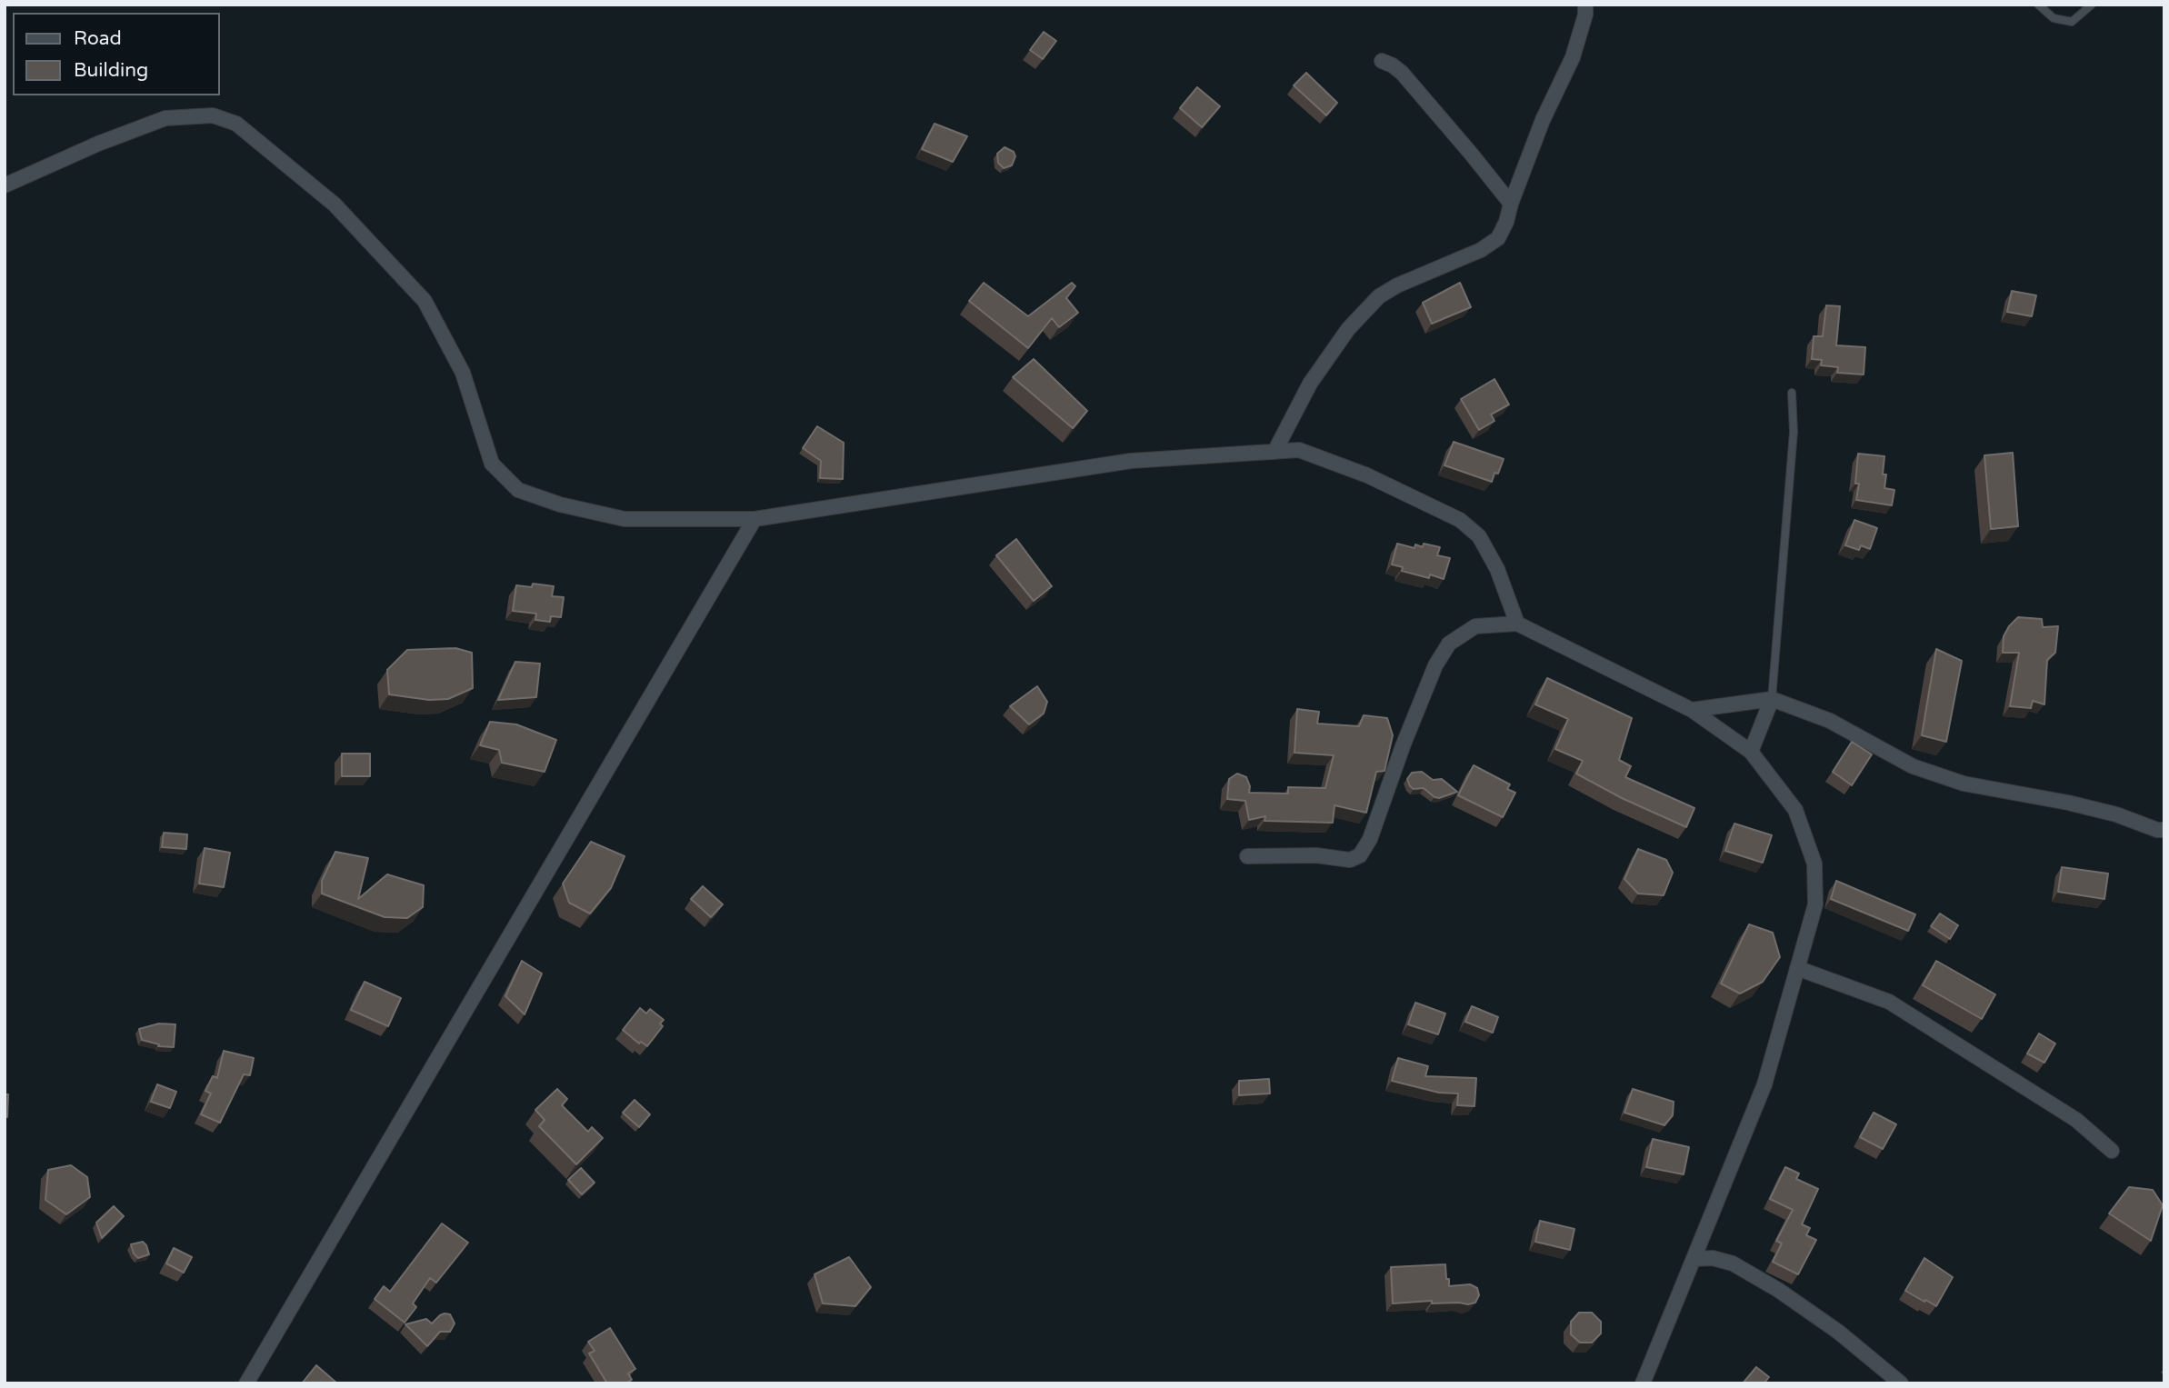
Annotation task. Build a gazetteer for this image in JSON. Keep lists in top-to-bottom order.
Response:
{
  "legend": ["Road", "Building"]
}
